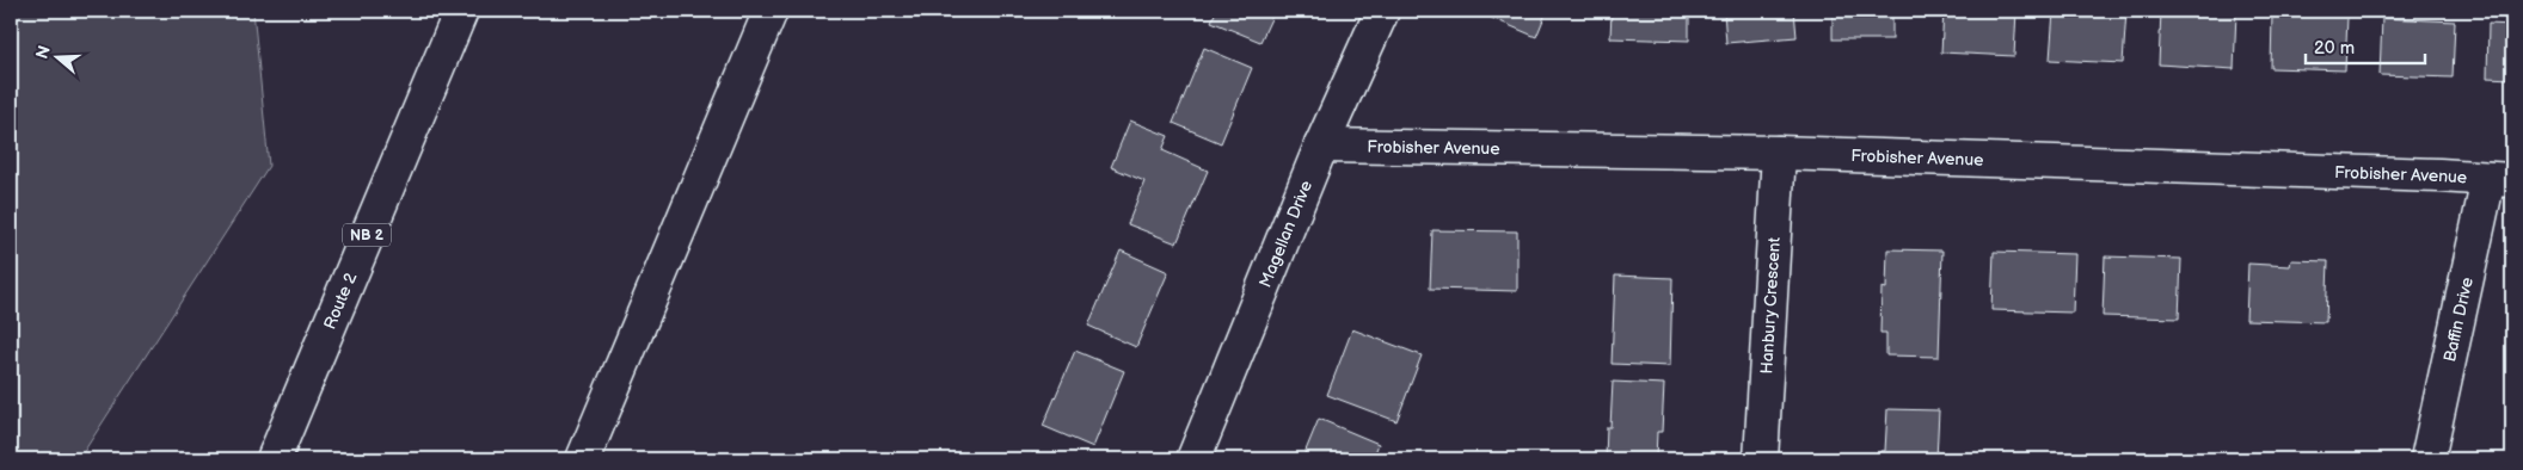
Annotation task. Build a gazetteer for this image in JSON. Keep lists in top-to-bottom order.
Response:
{
  "streets": {
    "main road": [
      "Frobisher Avenue",
      "Magellan Drive",
      "NB 2",
      "Route 2",
      "Hanbury Crescent",
      "Baffin Drive"
    ]
  },
  "crossings": [
    ["Frobisher Avenue", "Magellan Drive"],
    ["Frobisher Avenue", "Hanbury Crescent"],
    ["Frobisher Avenue", "Baffin Drive"]
  ],
  "scale_bar": "20 m",
  "north": "left"
}
